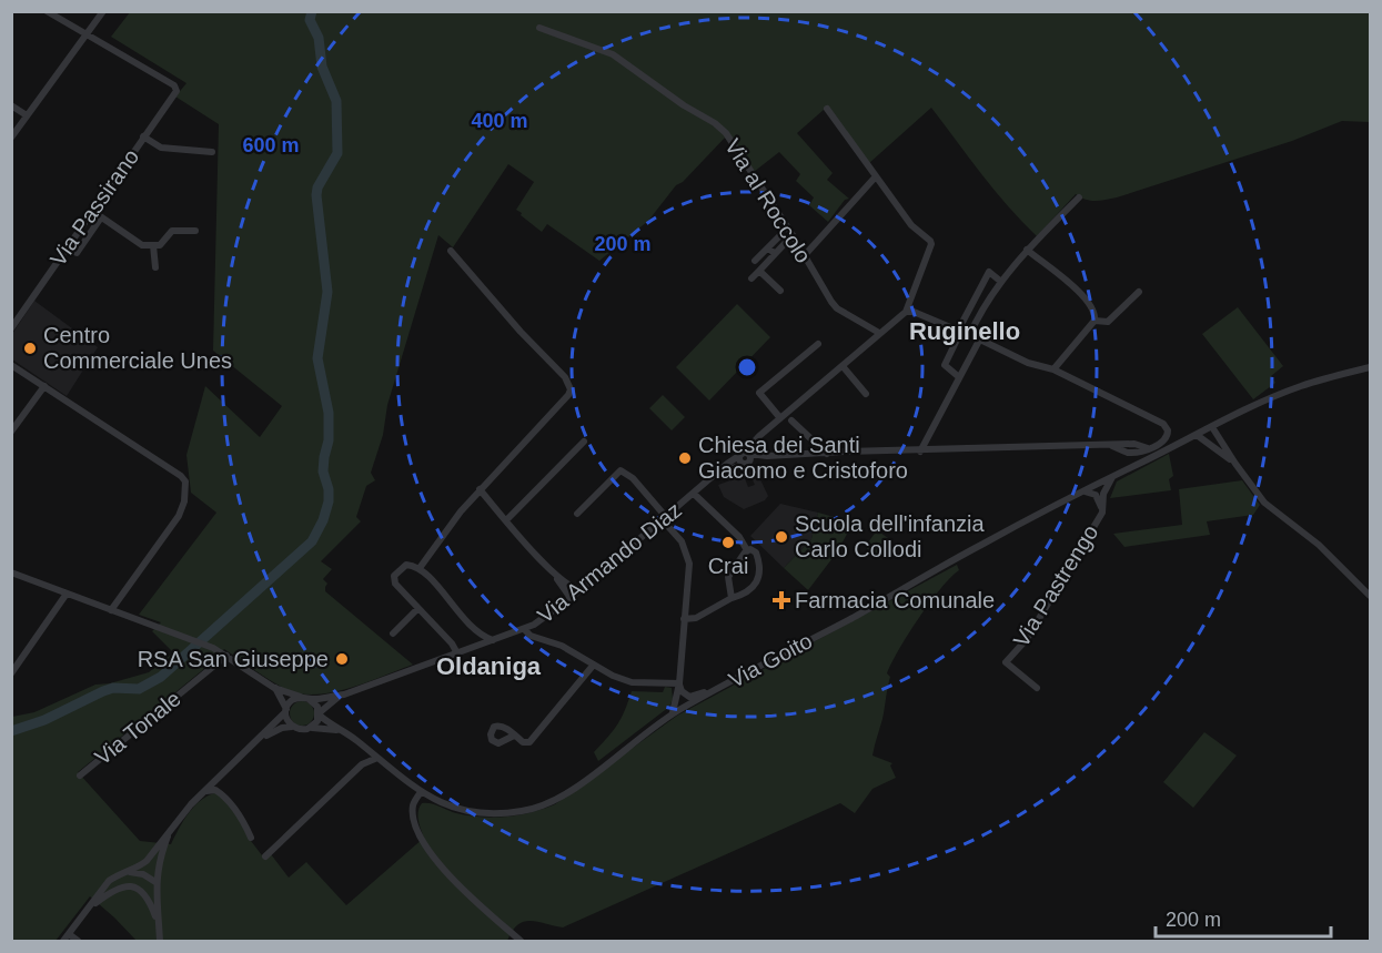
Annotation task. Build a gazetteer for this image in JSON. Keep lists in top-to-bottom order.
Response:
{
  "streets": {
    "street": [
      "Via al Roccolo",
      "Via Passirano",
      "Via Armando Diaz",
      "Via Pastrengo",
      "Via Goito",
      "Via Tonale"
    ]
  },
  "crossings": [
    ["Via al Roccolo", "Via Armando Diaz"],
    ["Via Armando Diaz", "Via Goito"],
    ["Via Pastrengo", "Via Goito"]
  ],
  "districts": ["Ruginello", "Oldaniga"],
  "places": {
    "other": [
      "Centro Commerciale Unes",
      "Chiesa dei Santi Giacomo e Cristoforo",
      "Scuola dell'infanzia Carlo Collodi",
      "Crai",
      "RSA San Giuseppe"
    ],
    "health": ["Farmacia Comunale"]
  },
  "scale_bar": "200 m",
  "rings": ["400 m", "600 m", "200 m"]
}
